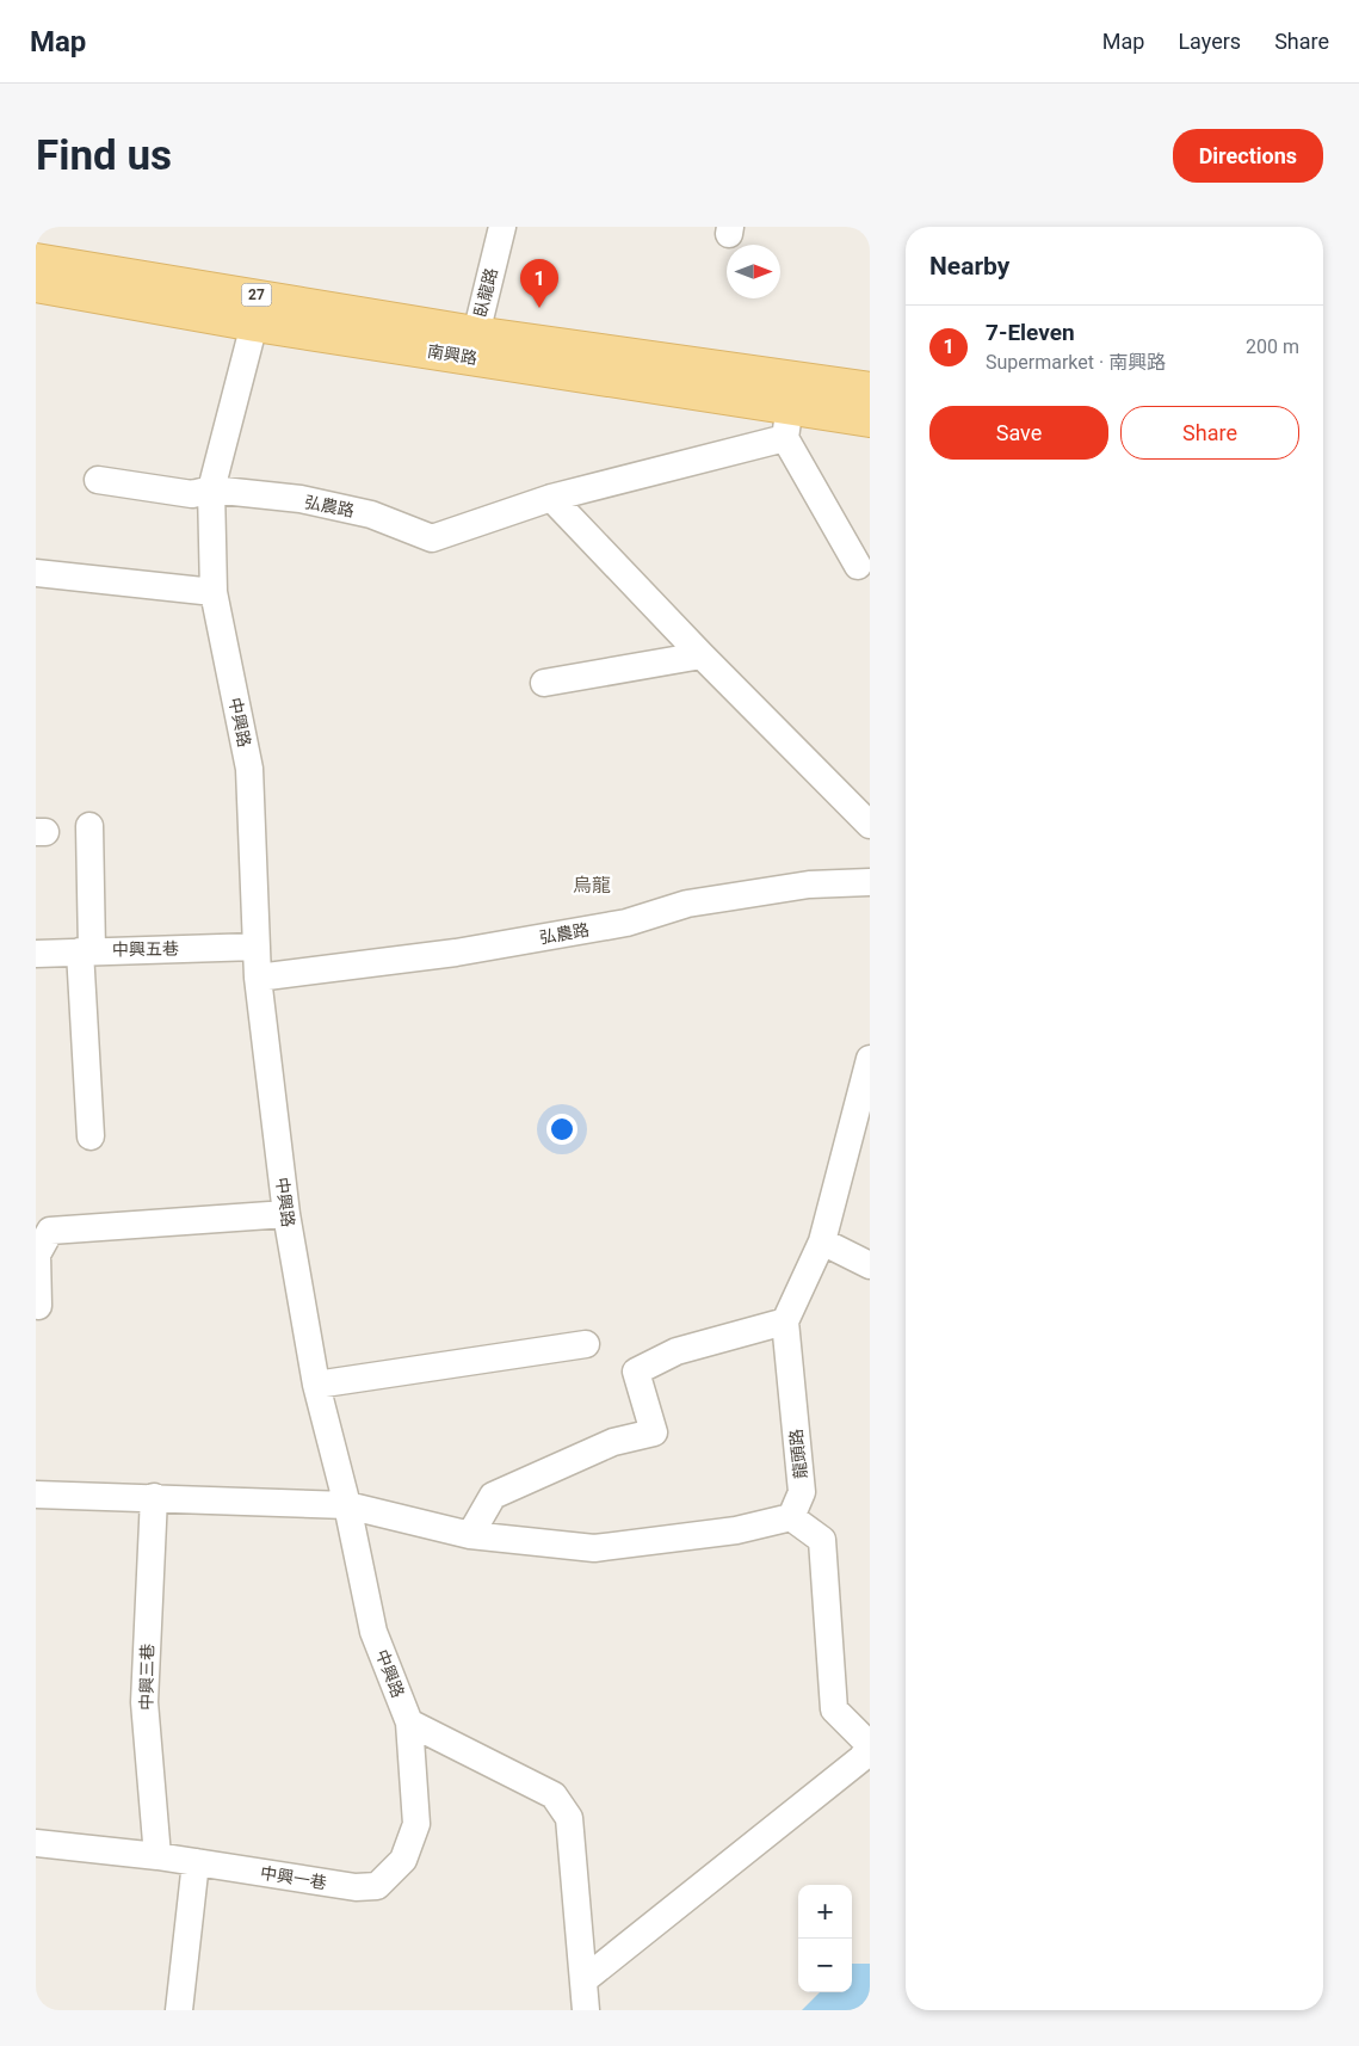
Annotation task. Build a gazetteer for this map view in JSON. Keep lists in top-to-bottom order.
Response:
{
  "streets": {
    "main road": ["27", "南興路"],
    "street": [
      "臥龍路",
      "弘農路",
      "中興路",
      "中興五巷",
      "龍頭路",
      "中興三巷",
      "中興一巷"
    ]
  },
  "crossings": [
    ["臥龍路", "南興路"],
    ["南興路", "弘農路"],
    ["南興路", "中興路"],
    ["弘農路", "中興路"],
    ["中興路", "中興五巷"],
    ["中興路", "中興一巷"],
    ["中興三巷", "中興一巷"]
  ],
  "districts": ["烏龍"],
  "north": "right",
  "page": {
    "header": "Map",
    "nav": ["Map", "Layers", "Share"],
    "buttons": [
      "Directions",
      ["Save", "Share"]
    ],
    "title": "Find us",
    "heading": "Nearby",
    "pins": "1",
    "list": [
      {
        "mark": "1",
        "name": "7-Eleven",
        "note": "Supermarket · 南興路",
        "value": "200 m"
      }
    ],
    "map_buttons": ["+", "−"]
  }
}
